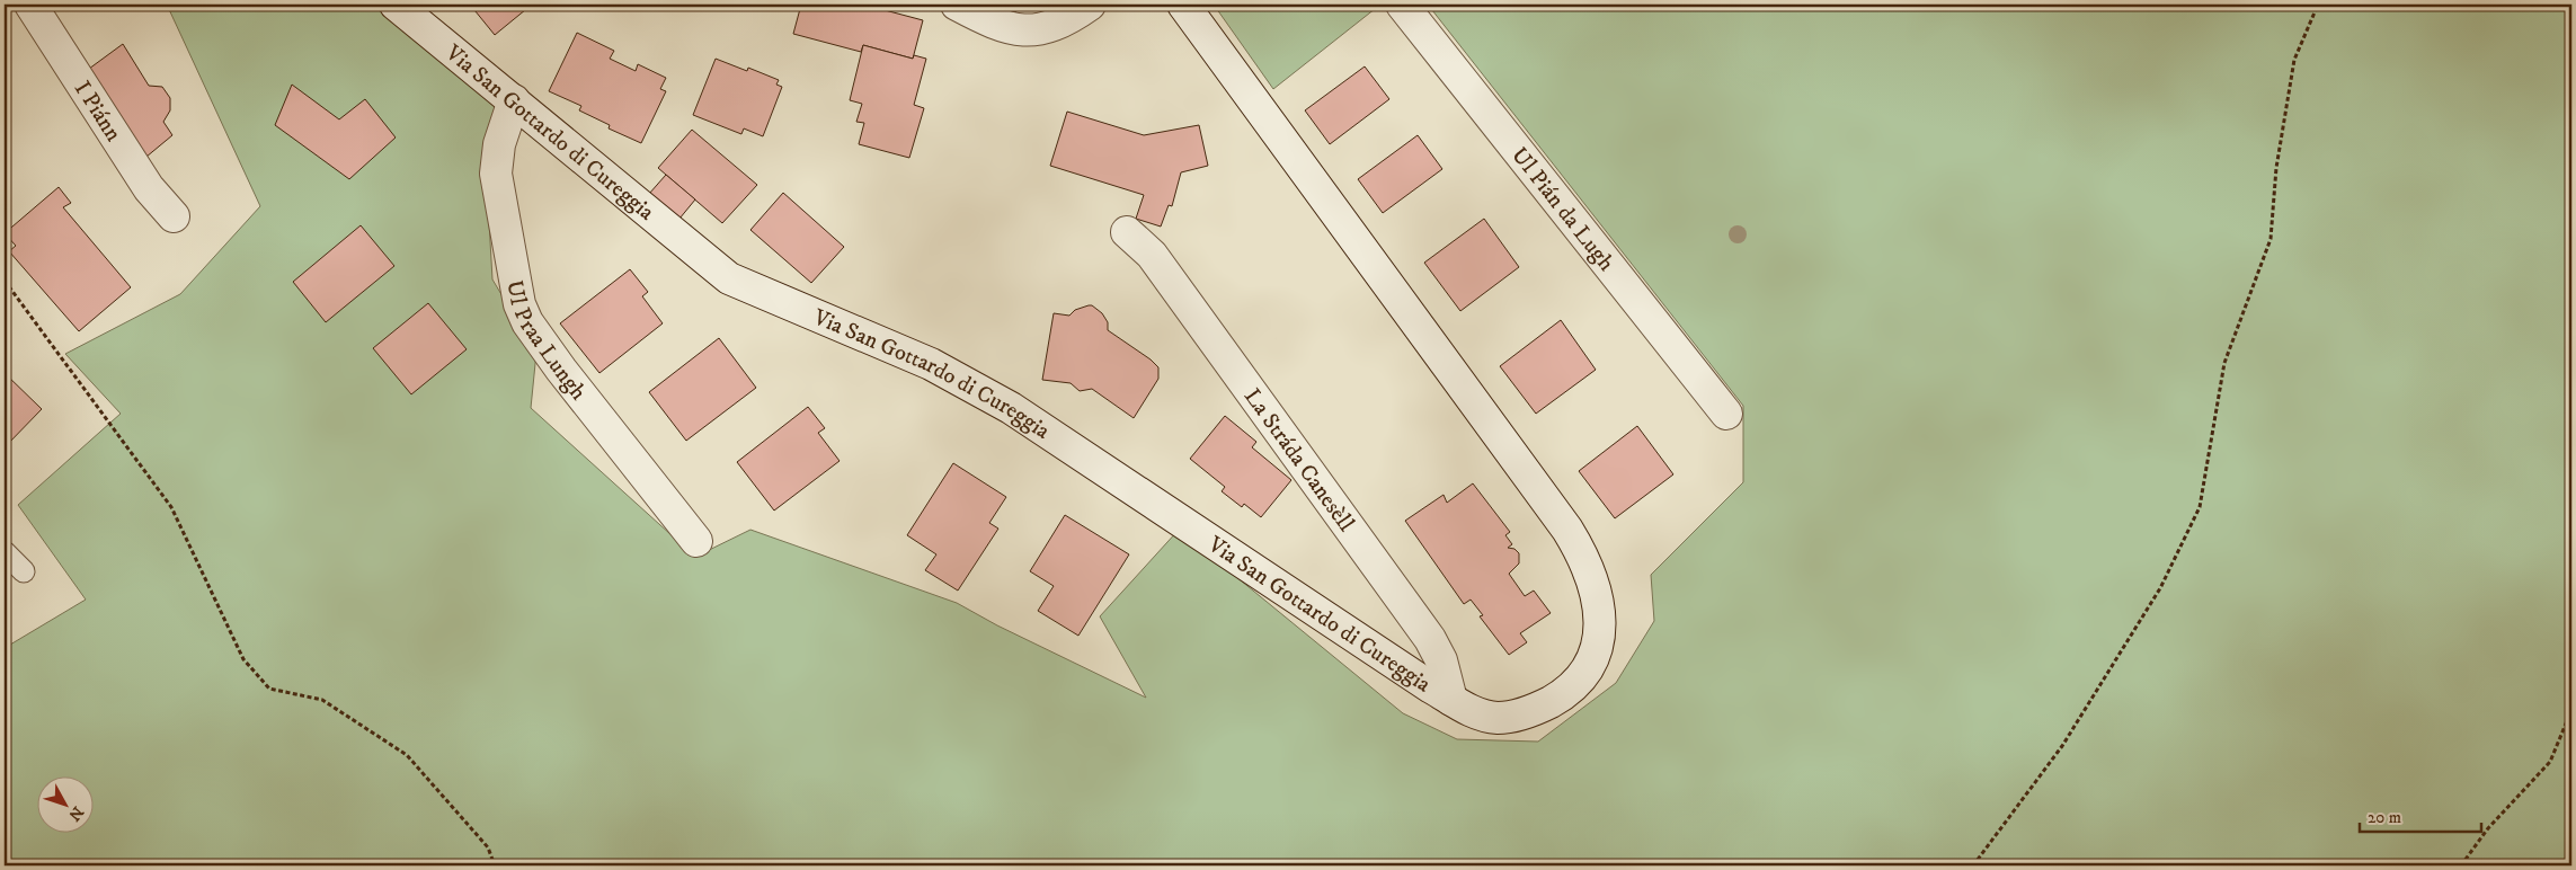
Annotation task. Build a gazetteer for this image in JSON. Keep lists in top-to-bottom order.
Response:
{
  "streets": {
    "street": [
      "I Piánn",
      "Via San Gottardo di Cureggia",
      "Ul Pián da Lugh",
      "Ul Praa Lungh",
      "La Stráda Canesèll"
    ]
  },
  "crossings": [
    ["Via San Gottardo di Cureggia", "Ul Praa Lungh"],
    ["Via San Gottardo di Cureggia", "La Stráda Canesèll"]
  ],
  "scale_bar": "20 m",
  "north": "bottom right"
}
